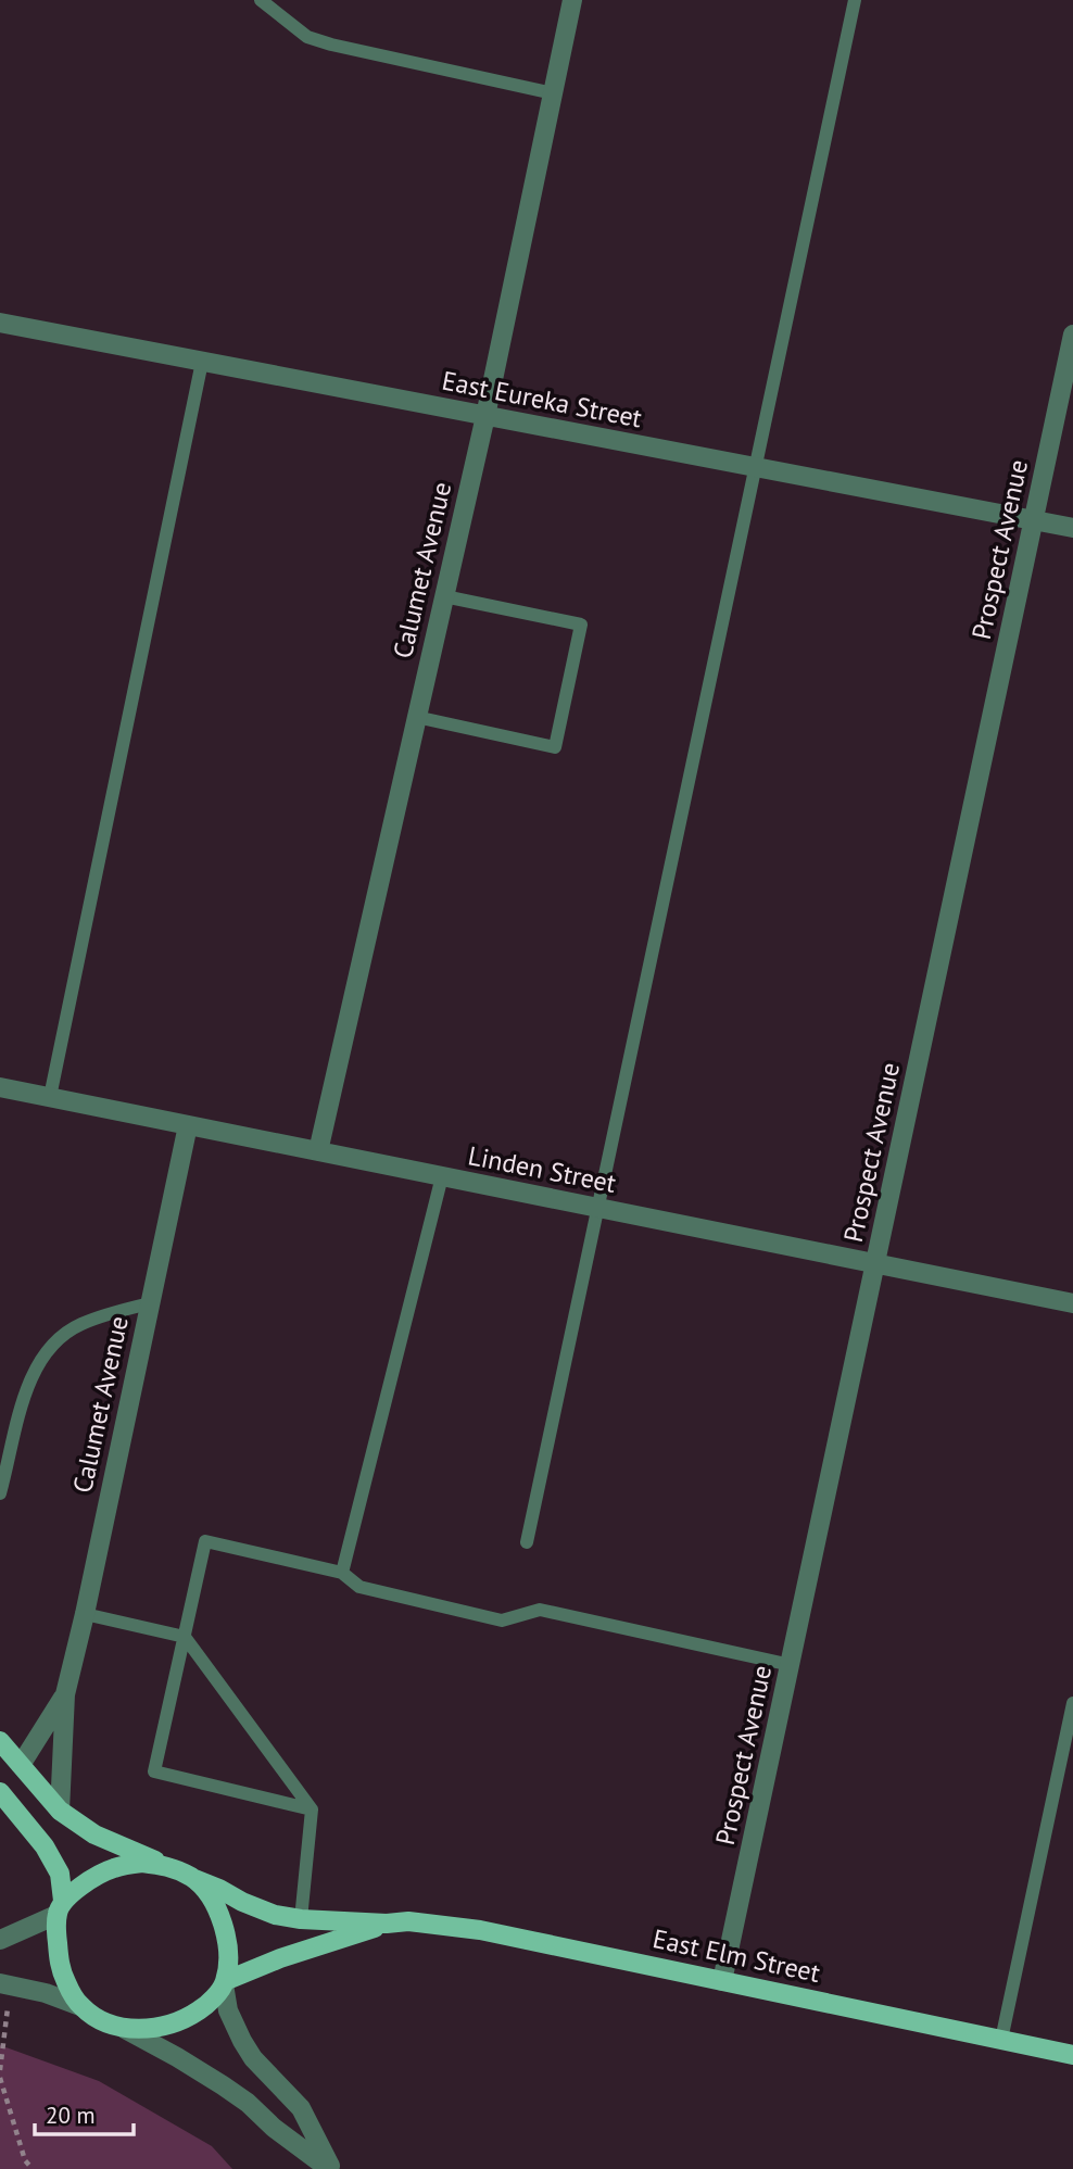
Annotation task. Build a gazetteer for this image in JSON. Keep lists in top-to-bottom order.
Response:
{
  "streets": {
    "main road": ["East Elm Street"],
    "street": [
      "East Eureka Street",
      "Prospect Avenue",
      "Calumet Avenue",
      "Linden Street"
    ]
  },
  "crossings": [
    ["East Eureka Street", "Prospect Avenue"],
    ["East Eureka Street", "Calumet Avenue"],
    ["Prospect Avenue", "Linden Street"],
    ["Prospect Avenue", "East Elm Street"],
    ["Calumet Avenue", "Linden Street"]
  ],
  "scale_bar": "20 m"
}
